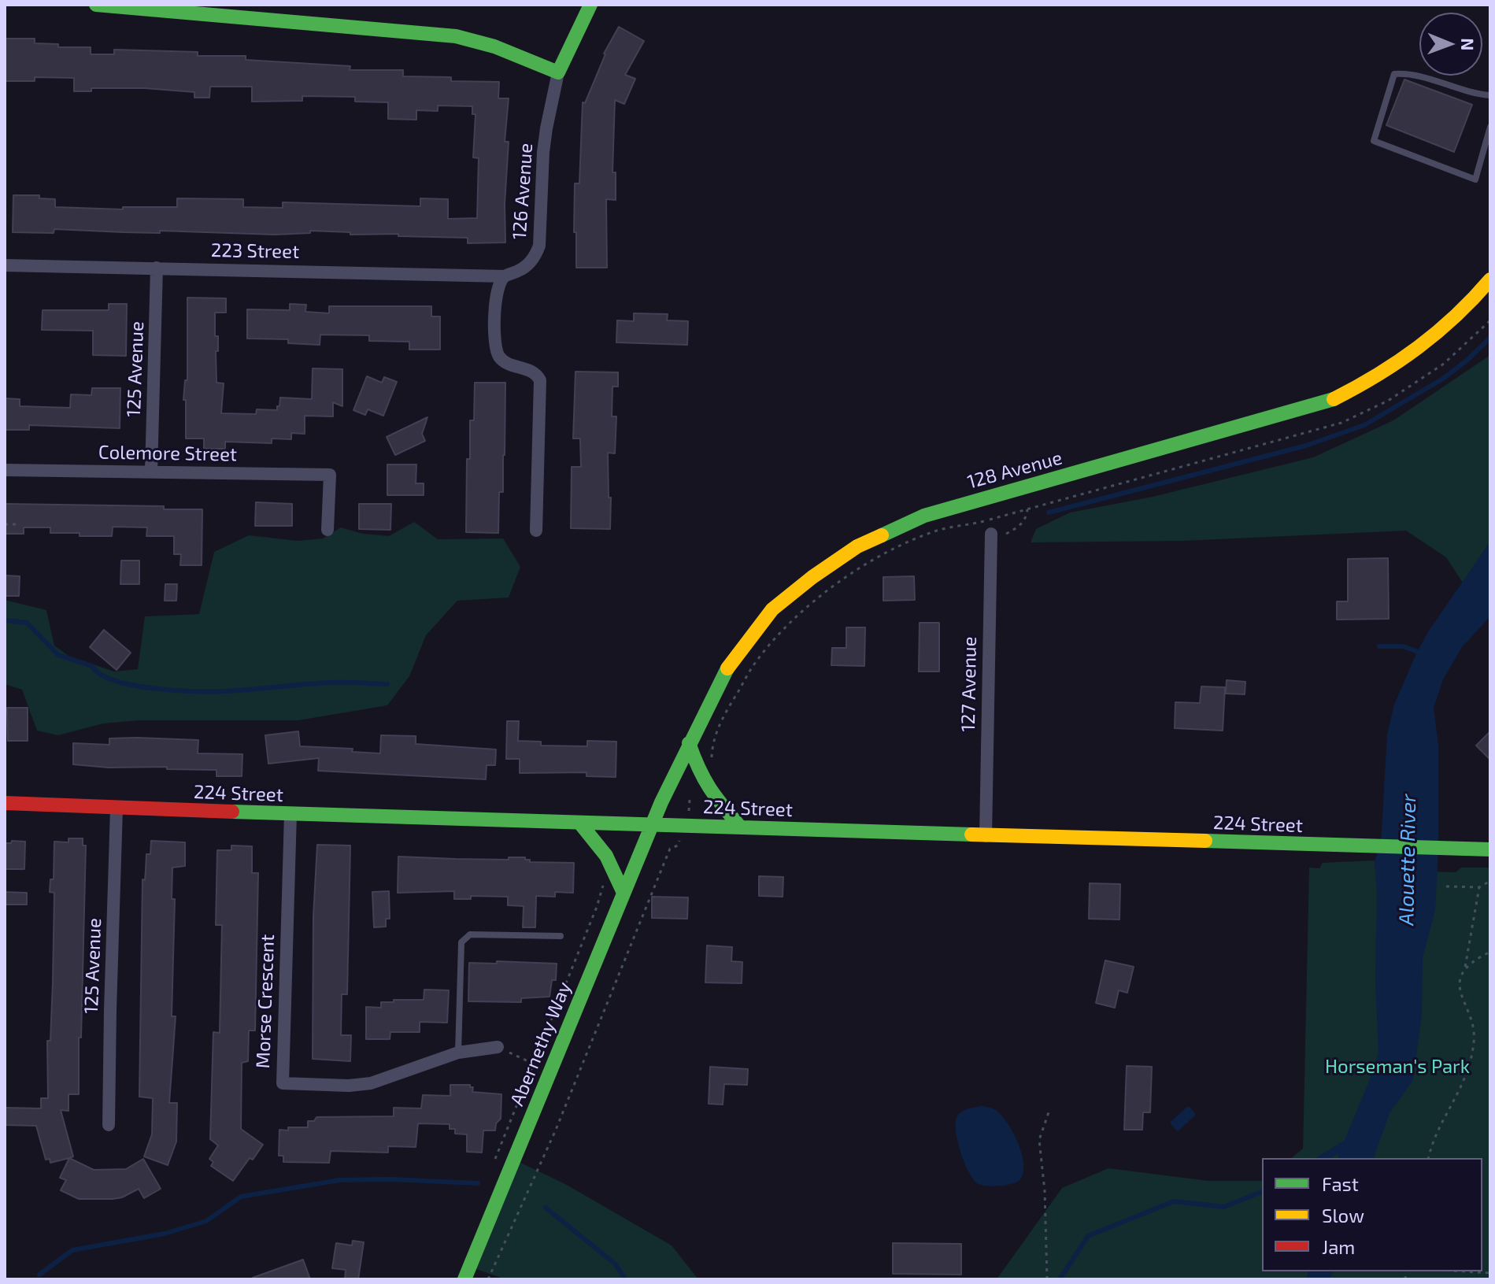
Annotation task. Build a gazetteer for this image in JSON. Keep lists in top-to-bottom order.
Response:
{
  "streets": {
    "street": [
      "126 Avenue",
      "223 Street",
      "125 Avenue",
      "Colemore Street",
      "128 Avenue",
      "127 Avenue",
      "224 Street",
      "Morse Crescent",
      "Abernethy Way"
    ]
  },
  "crossings": [
    ["126 Avenue", "223 Street"],
    ["223 Street", "125 Avenue"],
    ["125 Avenue", "Colemore Street"],
    ["125 Avenue", "224 Street"],
    ["128 Avenue", "224 Street"],
    ["128 Avenue", "Abernethy Way"],
    ["127 Avenue", "224 Street"],
    ["224 Street", "Morse Crescent"],
    ["224 Street", "Abernethy Way"]
  ],
  "water": ["Alouette River"],
  "parks": ["Horseman's Park"],
  "legend": ["Fast", "Slow", "Jam"],
  "north": "right"
}
